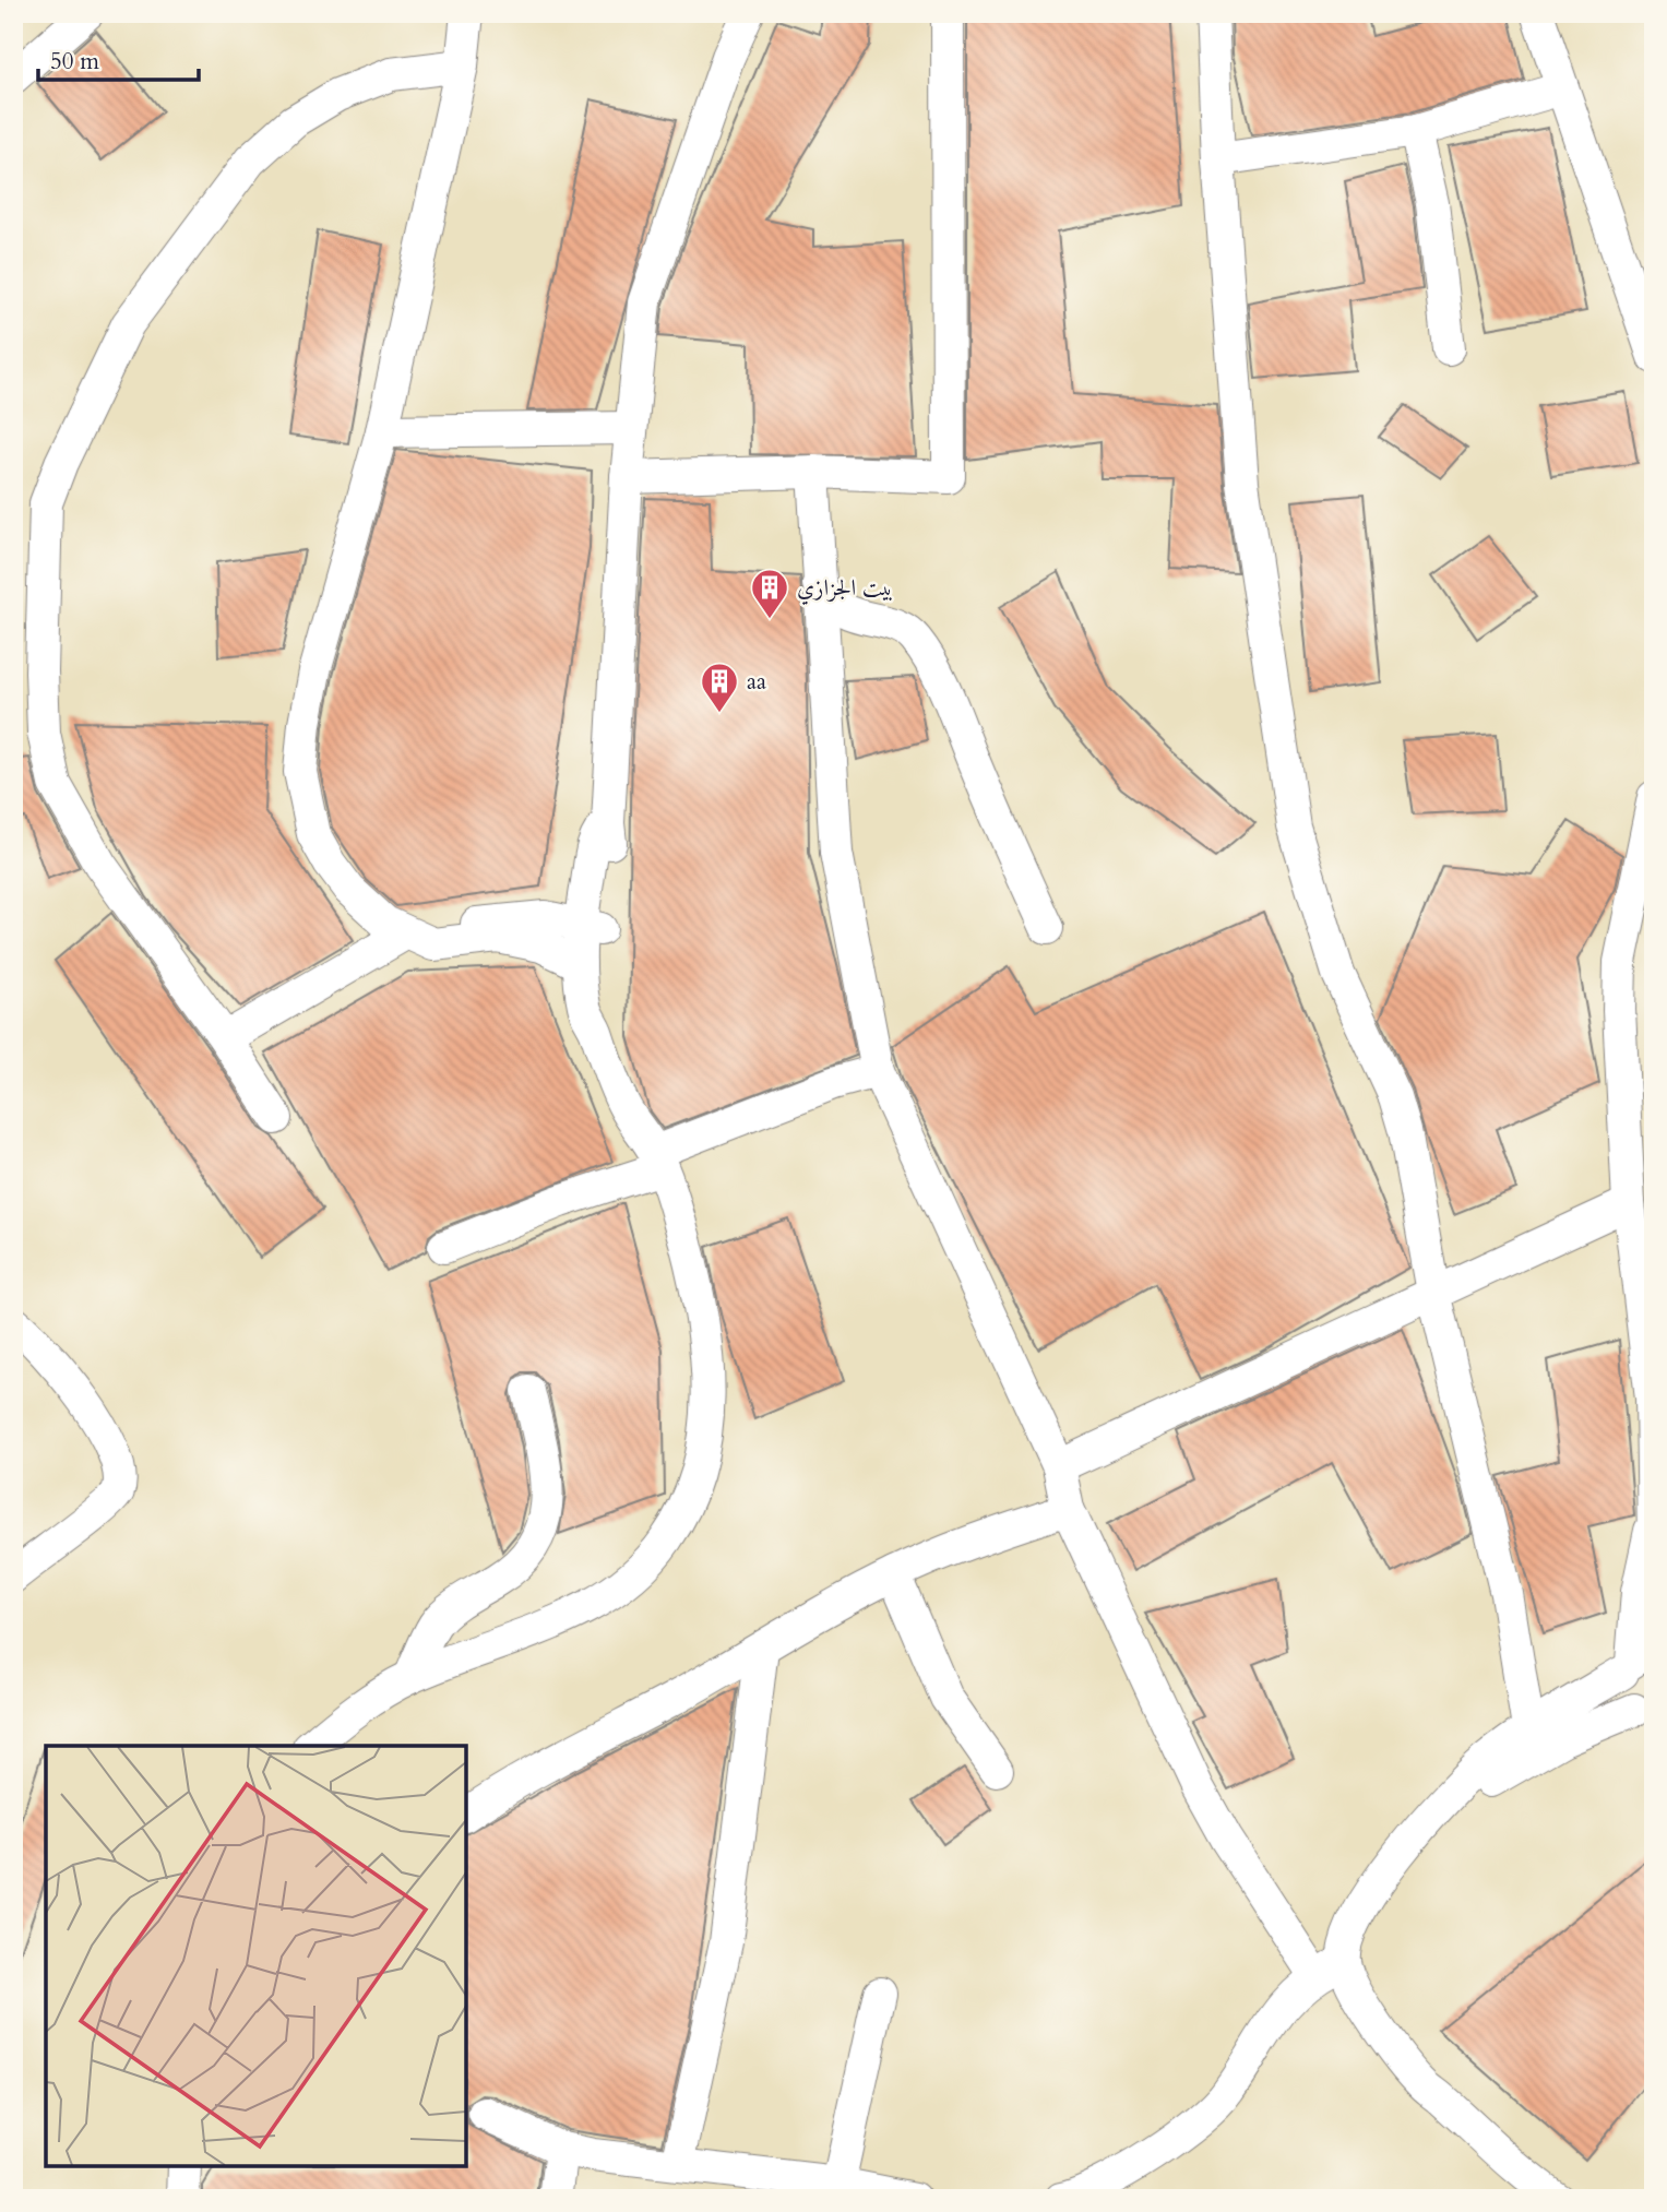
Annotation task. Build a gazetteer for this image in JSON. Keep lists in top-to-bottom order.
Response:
{
  "places": {
    "building": ["بيت الجزازي", "aa"]
  },
  "scale_bar": "50 m"
}
